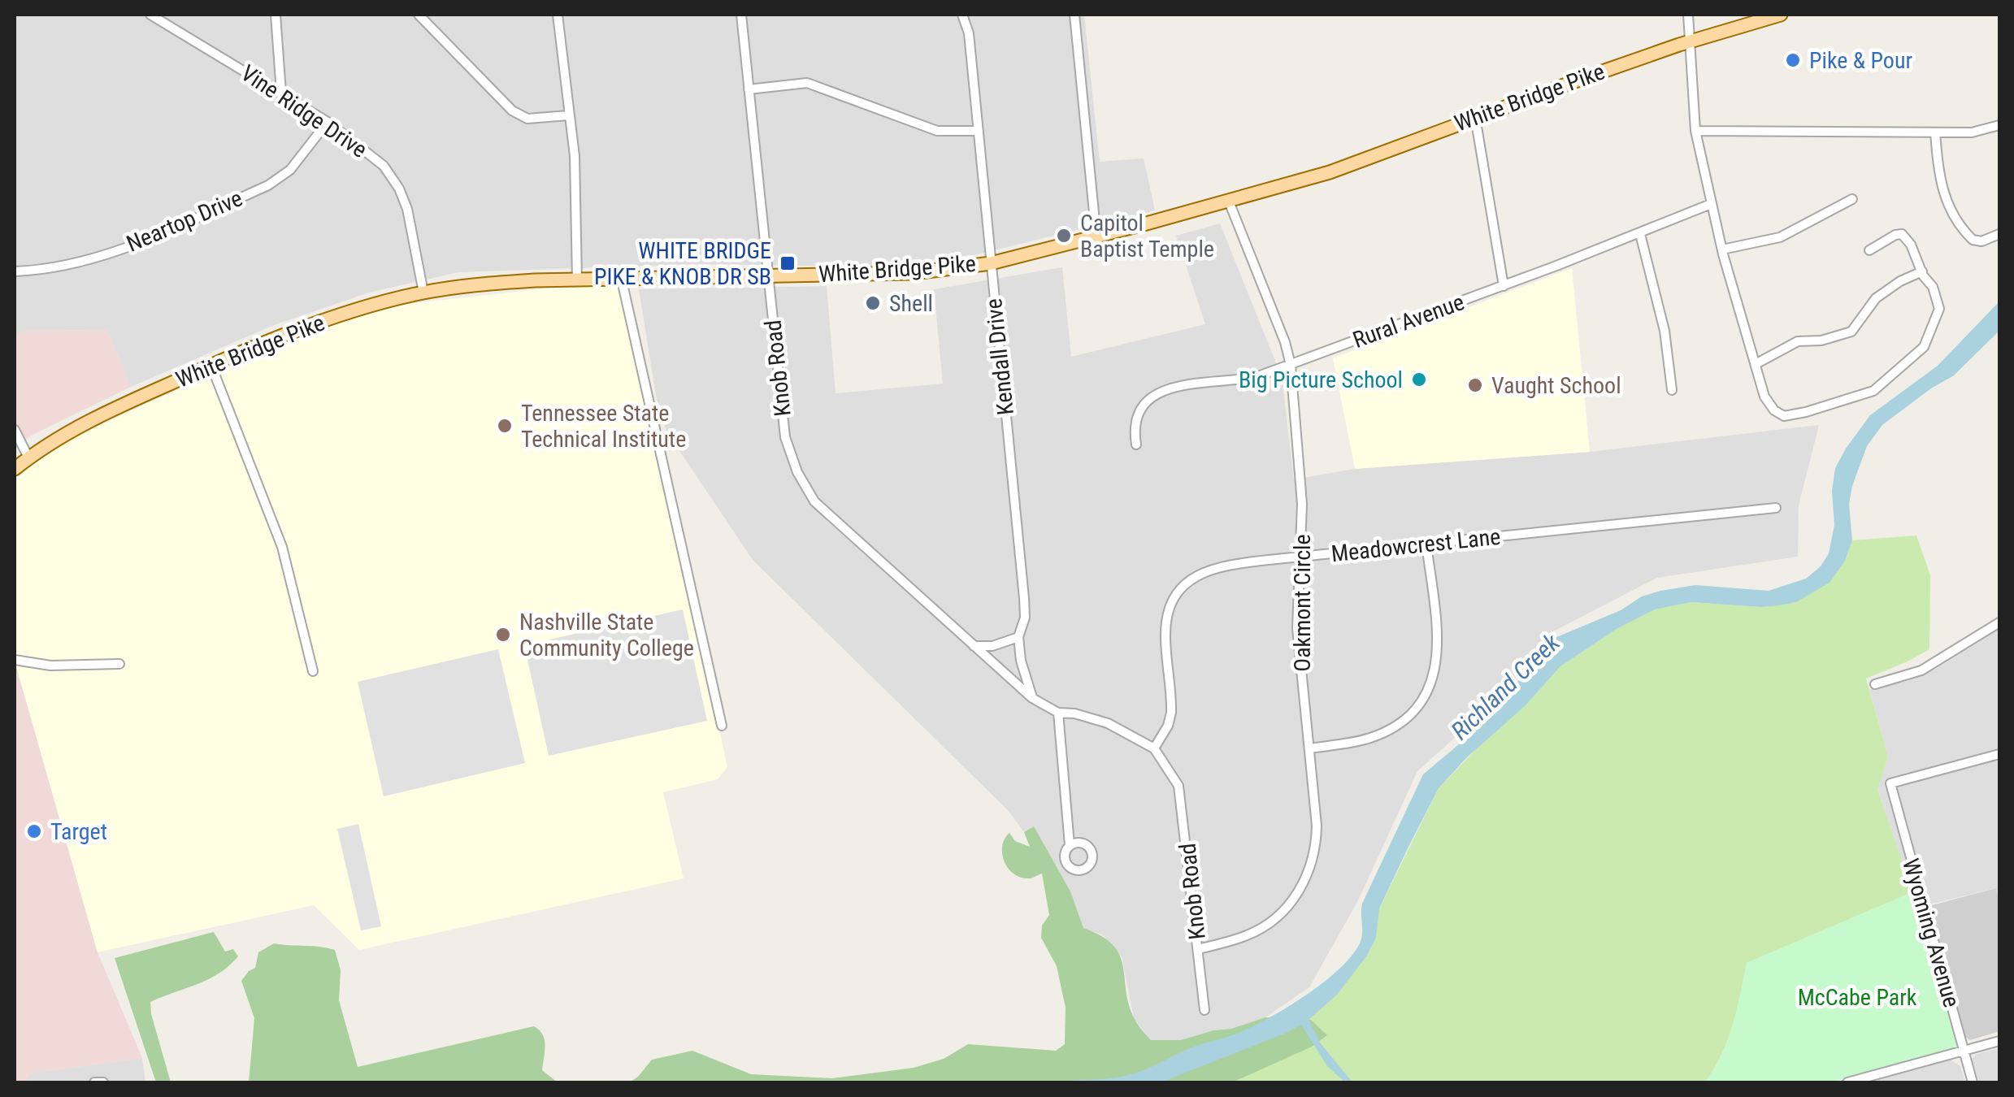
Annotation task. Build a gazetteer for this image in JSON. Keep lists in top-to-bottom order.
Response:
{
  "streets": {
    "main road": ["White Bridge Pike"],
    "street": [
      "Vine Ridge Drive",
      "Neartop Drive",
      "Rural Avenue",
      "Kendall Drive",
      "Knob Road",
      "Meadowcrest Lane",
      "Oakmont Circle",
      "Wyoming Avenue"
    ]
  },
  "crossings": [
    ["White Bridge Pike", "Vine Ridge Drive"],
    ["White Bridge Pike", "Kendall Drive"],
    ["White Bridge Pike", "Knob Road"],
    ["White Bridge Pike", "Oakmont Circle"],
    ["Vine Ridge Drive", "Neartop Drive"],
    ["Rural Avenue", "Oakmont Circle"],
    ["Kendall Drive", "Knob Road"],
    ["Knob Road", "Meadowcrest Lane"],
    ["Knob Road", "Oakmont Circle"],
    ["Meadowcrest Lane", "Oakmont Circle"]
  ],
  "water": ["Richland Creek"],
  "parks": ["McCabe Park"],
  "places": {
    "other": [
      "Pike & Pour",
      "Capitol Baptist Temple",
      "Shell",
      "Big Picture School",
      "Vaught School",
      "Tennessee State Technical Institute",
      "Nashville State Community College",
      "Target"
    ],
    "transit": ["WHITE BRIDGE PIKE & KNOB DR SB"]
  }
}
